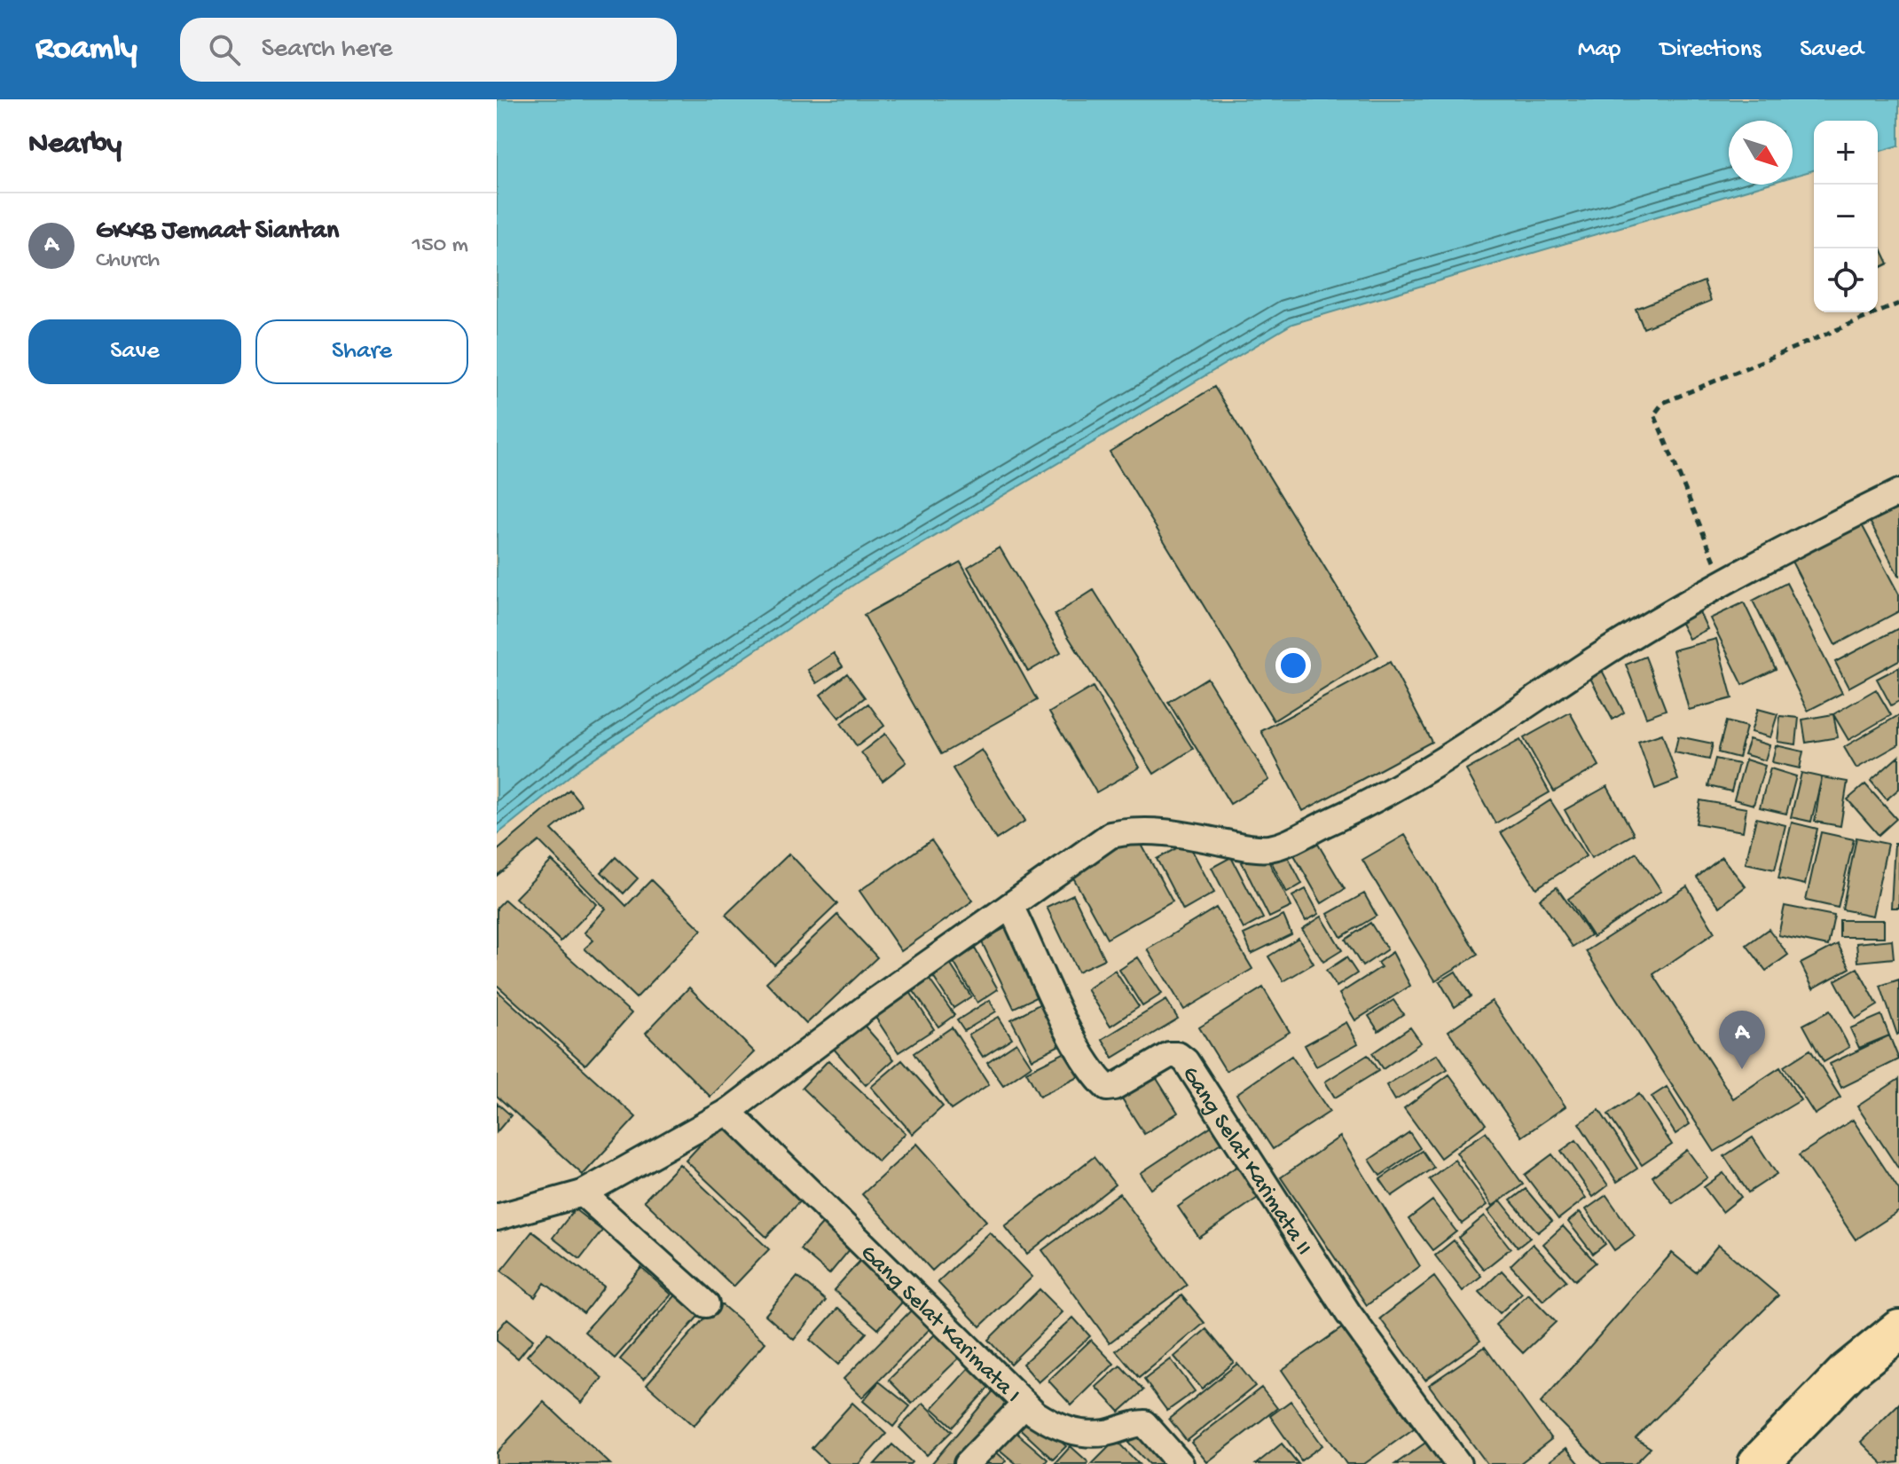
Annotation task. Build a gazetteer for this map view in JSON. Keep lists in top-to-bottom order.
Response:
{
  "streets": {
    "street": ["Gang Selat Karimata II", "Gang Selat Karimata I"]
  },
  "north": "bottom right",
  "page": {
    "header": "Roamly",
    "search": "Search here",
    "nav": ["Map", "Directions", "Saved"],
    "heading": "Nearby",
    "map_buttons": ["+", "−"],
    "list": [
      {
        "mark": "A",
        "name": "GKKB Jemaat Siantan",
        "note": "Church",
        "value": "150 m"
      }
    ],
    "buttons": ["Save", "Share"],
    "pins": "A"
  }
}
